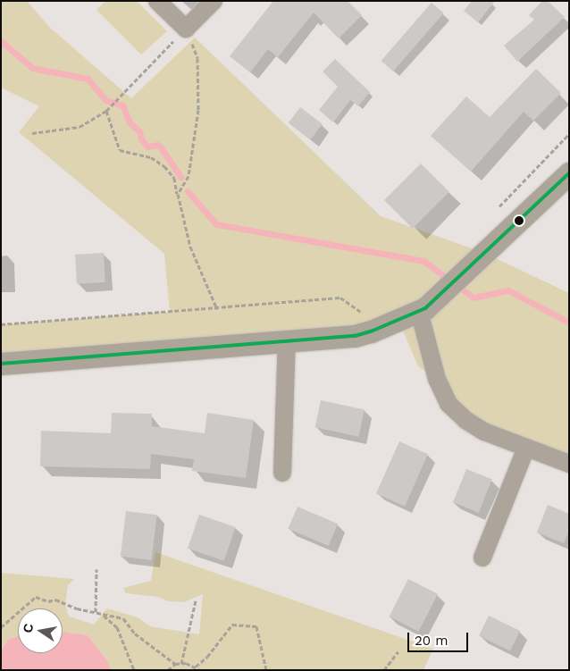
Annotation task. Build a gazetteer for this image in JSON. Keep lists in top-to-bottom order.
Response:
{
  "scale_bar": "20 m",
  "north": "left"
}
